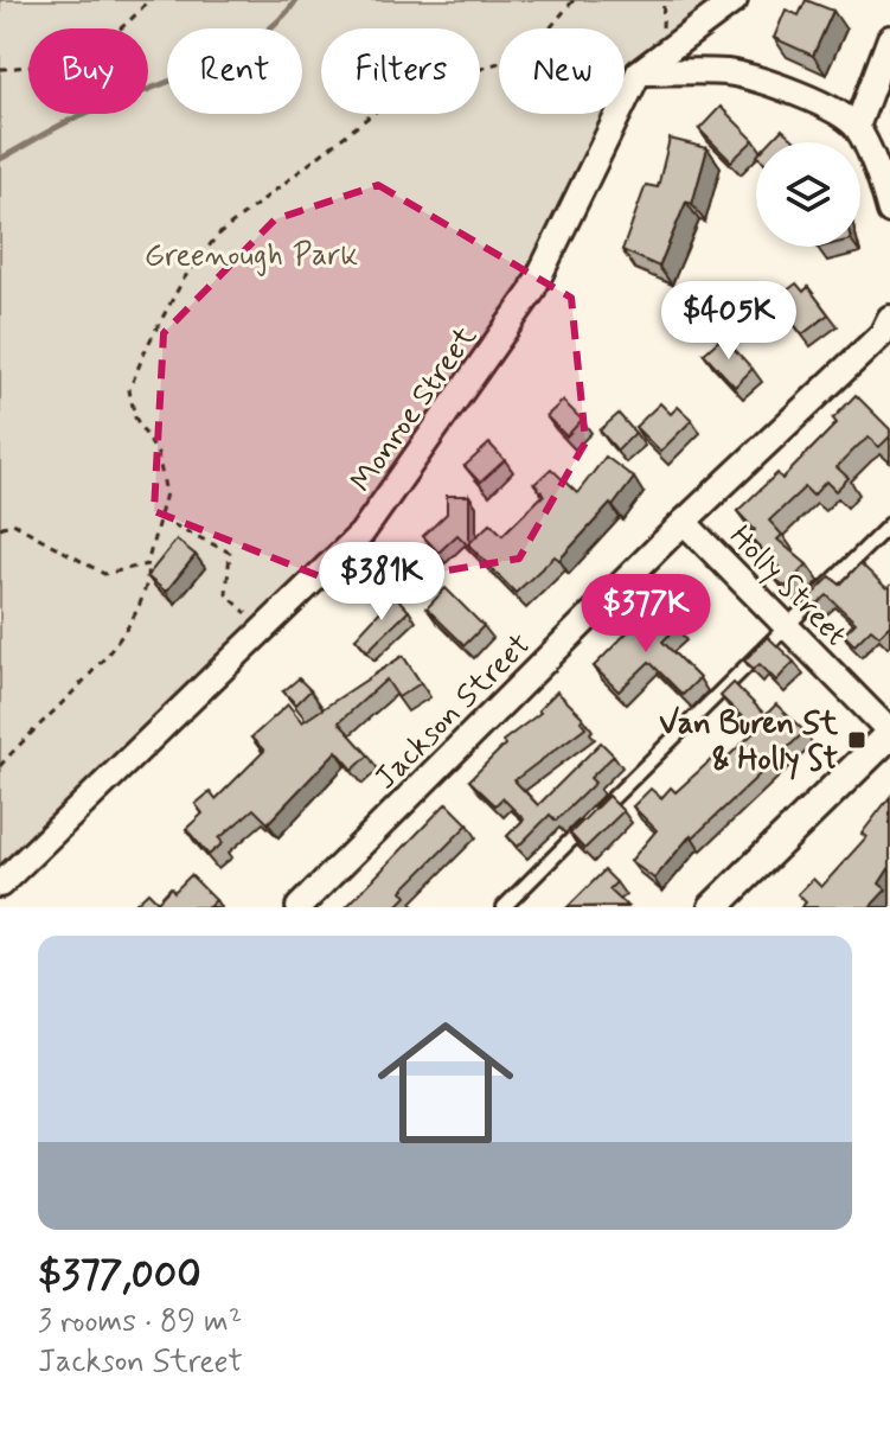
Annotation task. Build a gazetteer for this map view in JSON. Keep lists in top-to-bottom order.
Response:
{
  "streets": {
    "street": ["Monroe Street", "Holly Street", "Jackson Street"]
  },
  "crossings": [
    ["Holly Street", "Jackson Street"]
  ],
  "parks": ["Greenough Park"],
  "places": {
    "transit": ["Van Buren St & Holly St"]
  },
  "page": {
    "chip": [
      "Buy",
      "Rent",
      "Filters",
      "New"
    ],
    "price": ["$405K", "$381K", "$377K"],
    "list": [
      {
        "name": "$377,000",
        "note": "3 rooms · 89 m² · Jackson Street"
      }
    ]
  }
}
